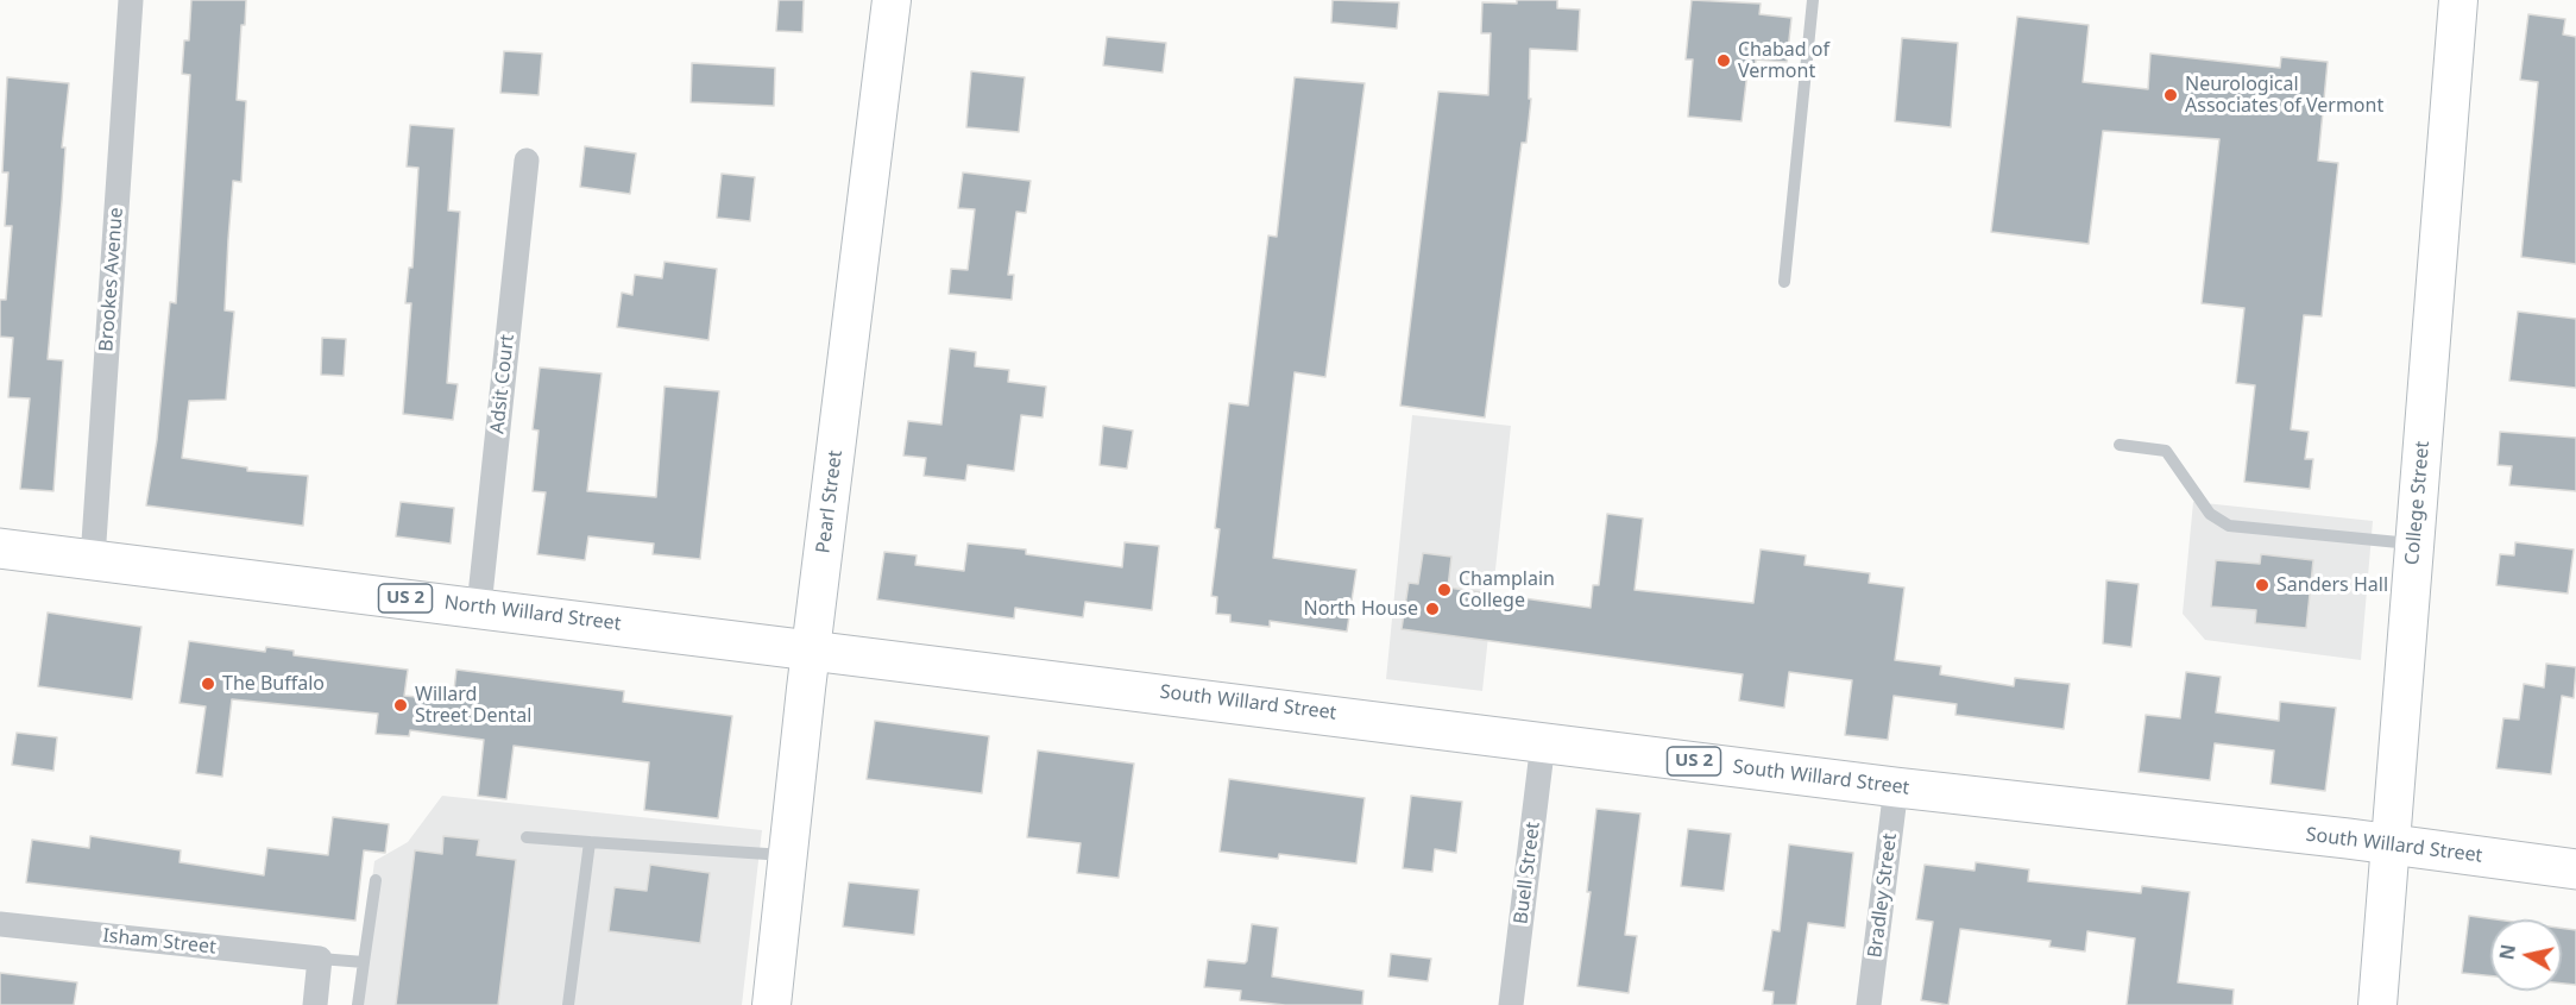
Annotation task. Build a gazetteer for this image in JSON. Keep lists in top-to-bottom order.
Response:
{
  "streets": {
    "main road": [
      "Pearl Street",
      "College Street",
      "US 2",
      "North Willard Street",
      "South Willard Street"
    ],
    "street": [
      "Brookes Avenue",
      "Adsit Court",
      "Buell Street",
      "Bradley Street",
      "Isham Street"
    ]
  },
  "crossings": [
    ["Brookes Avenue", "North Willard Street"],
    ["Adsit Court", "North Willard Street"],
    ["Pearl Street", "North Willard Street"],
    ["Pearl Street", "South Willard Street"],
    ["College Street", "South Willard Street"],
    ["North Willard Street", "South Willard Street"],
    ["South Willard Street", "Buell Street"],
    ["South Willard Street", "Bradley Street"]
  ],
  "places": [
    "Chabad of Vermont",
    "Neurological Associates of Vermont",
    "Sanders Hall",
    "Champlain College",
    "North House",
    "The Buffalo",
    "Willard Street Dental"
  ],
  "north": "left"
}
